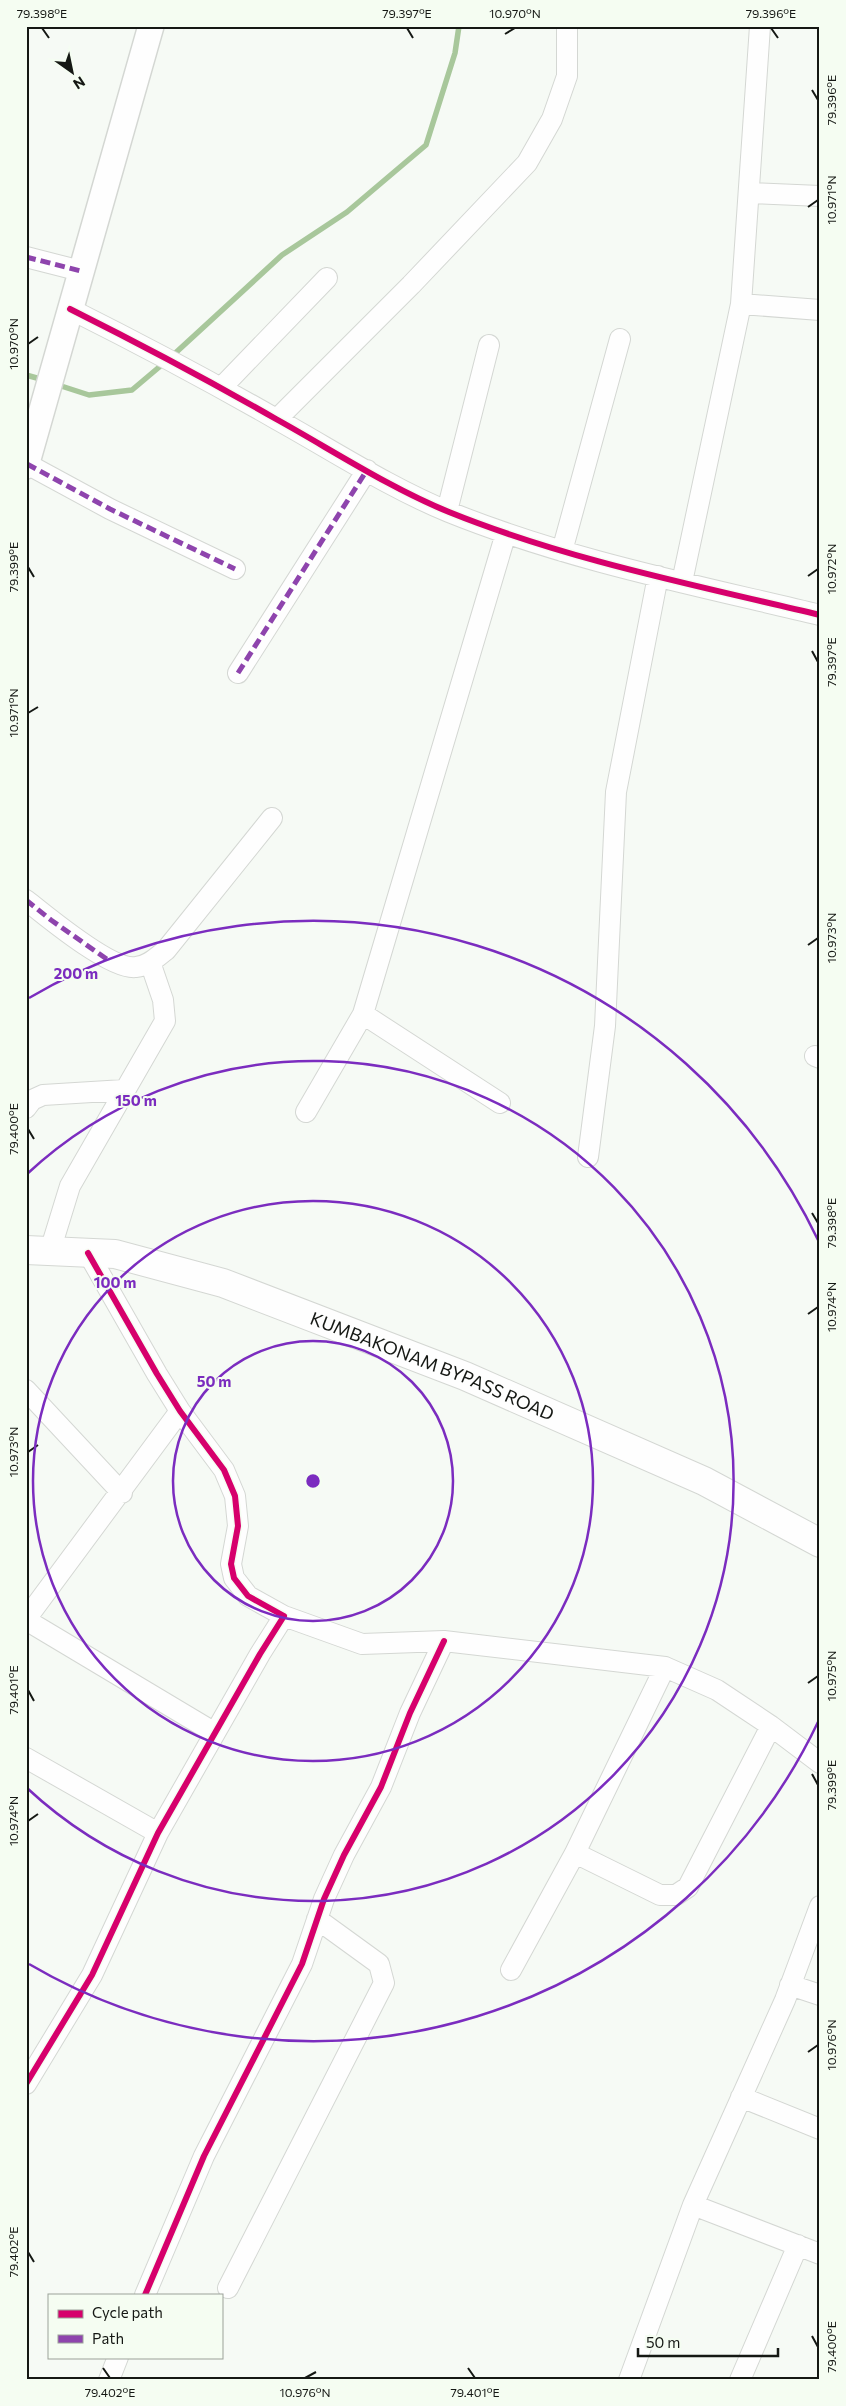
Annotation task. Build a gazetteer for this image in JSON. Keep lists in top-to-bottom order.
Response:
{
  "streets": {
    "highway": ["KUMBAKONAM BYPASS ROAD"]
  },
  "legend": ["Cycle path", "Path"],
  "scale_bar": "50 m",
  "north": "bottom right",
  "coordinates": [
    "79.398°E",
    "79.397°E",
    "10.970°N",
    "79.396°E",
    "10.971°N",
    "79.399°E",
    "10.972°N",
    "10.973°N",
    "79.400°E",
    "10.974°N",
    "10.975°N",
    "79.401°E",
    "10.976°N",
    "79.402°E"
  ],
  "rings": [
    "200 m",
    "150 m",
    "100 m",
    "50 m"
  ]
}
